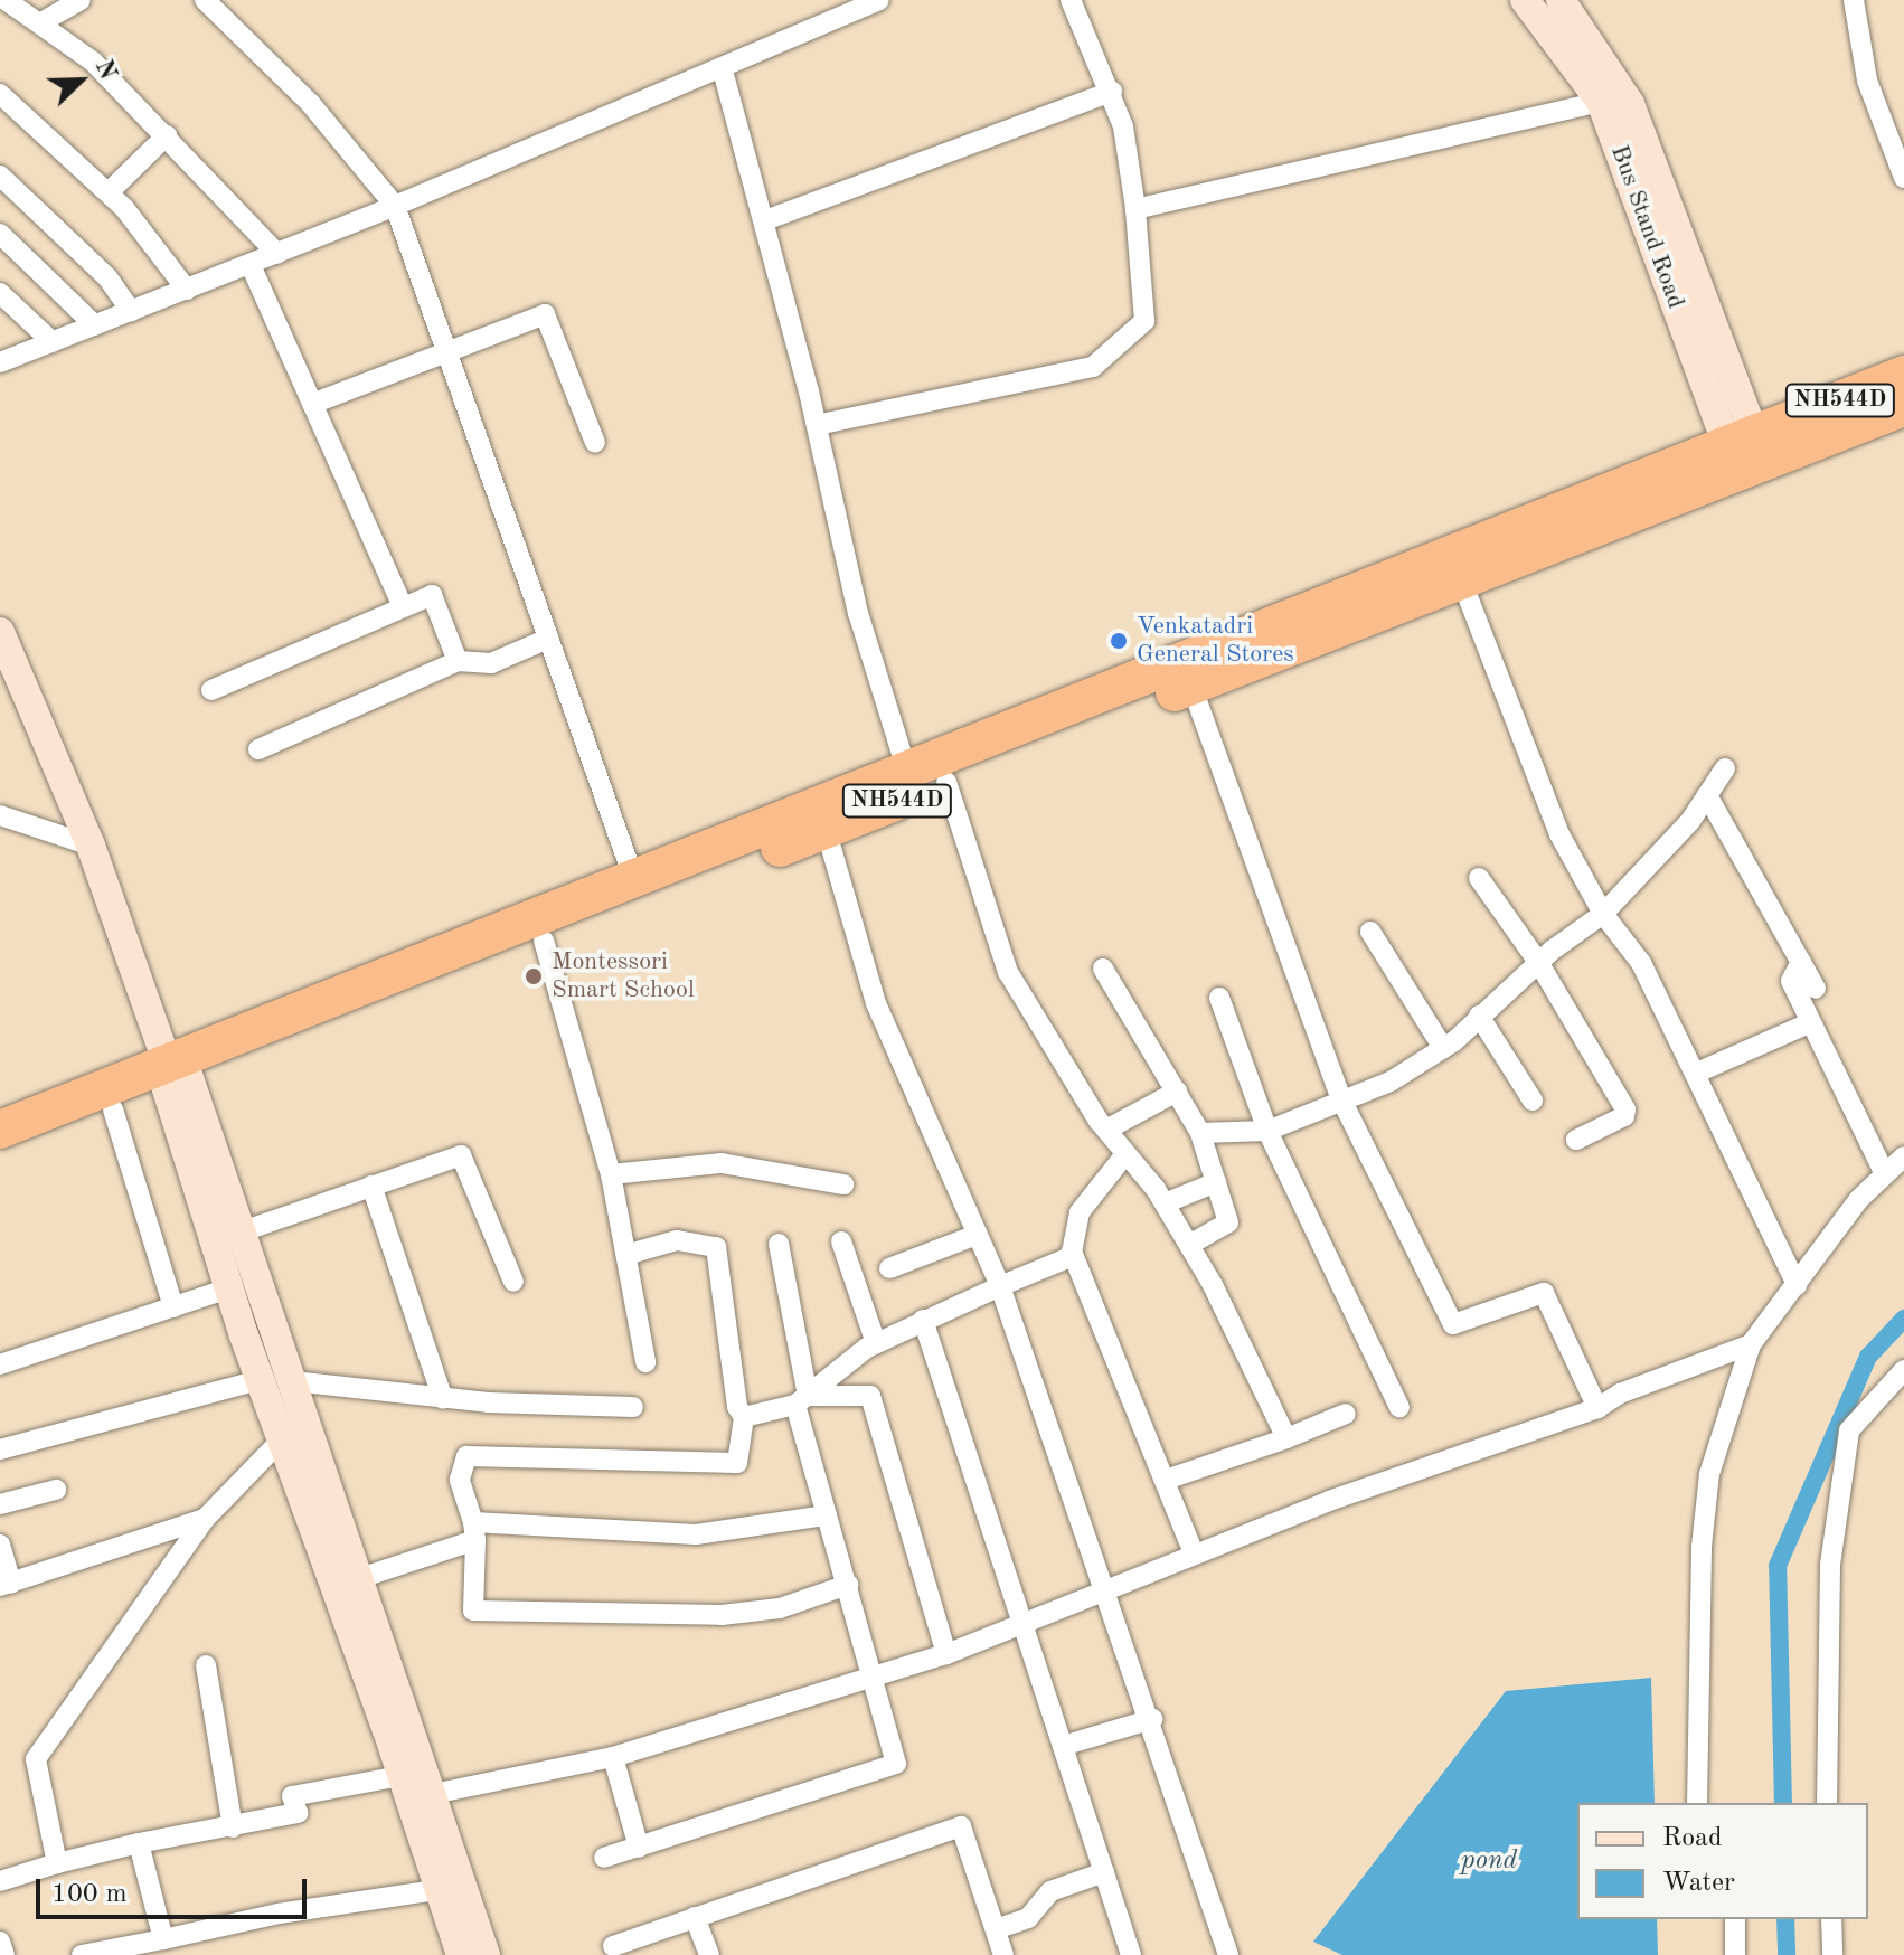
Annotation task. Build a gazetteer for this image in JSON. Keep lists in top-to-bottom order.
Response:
{
  "streets": {
    "highway": ["NH544D"],
    "street": ["Bus Stand Road"]
  },
  "crossings": [
    ["Bus Stand Road", "NH544D"]
  ],
  "water": ["pond"],
  "places": ["Venkatadri General Stores", "Montessori Smart School"],
  "legend": ["Road", "Water"],
  "scale_bar": "100 m",
  "north": "top right"
}
